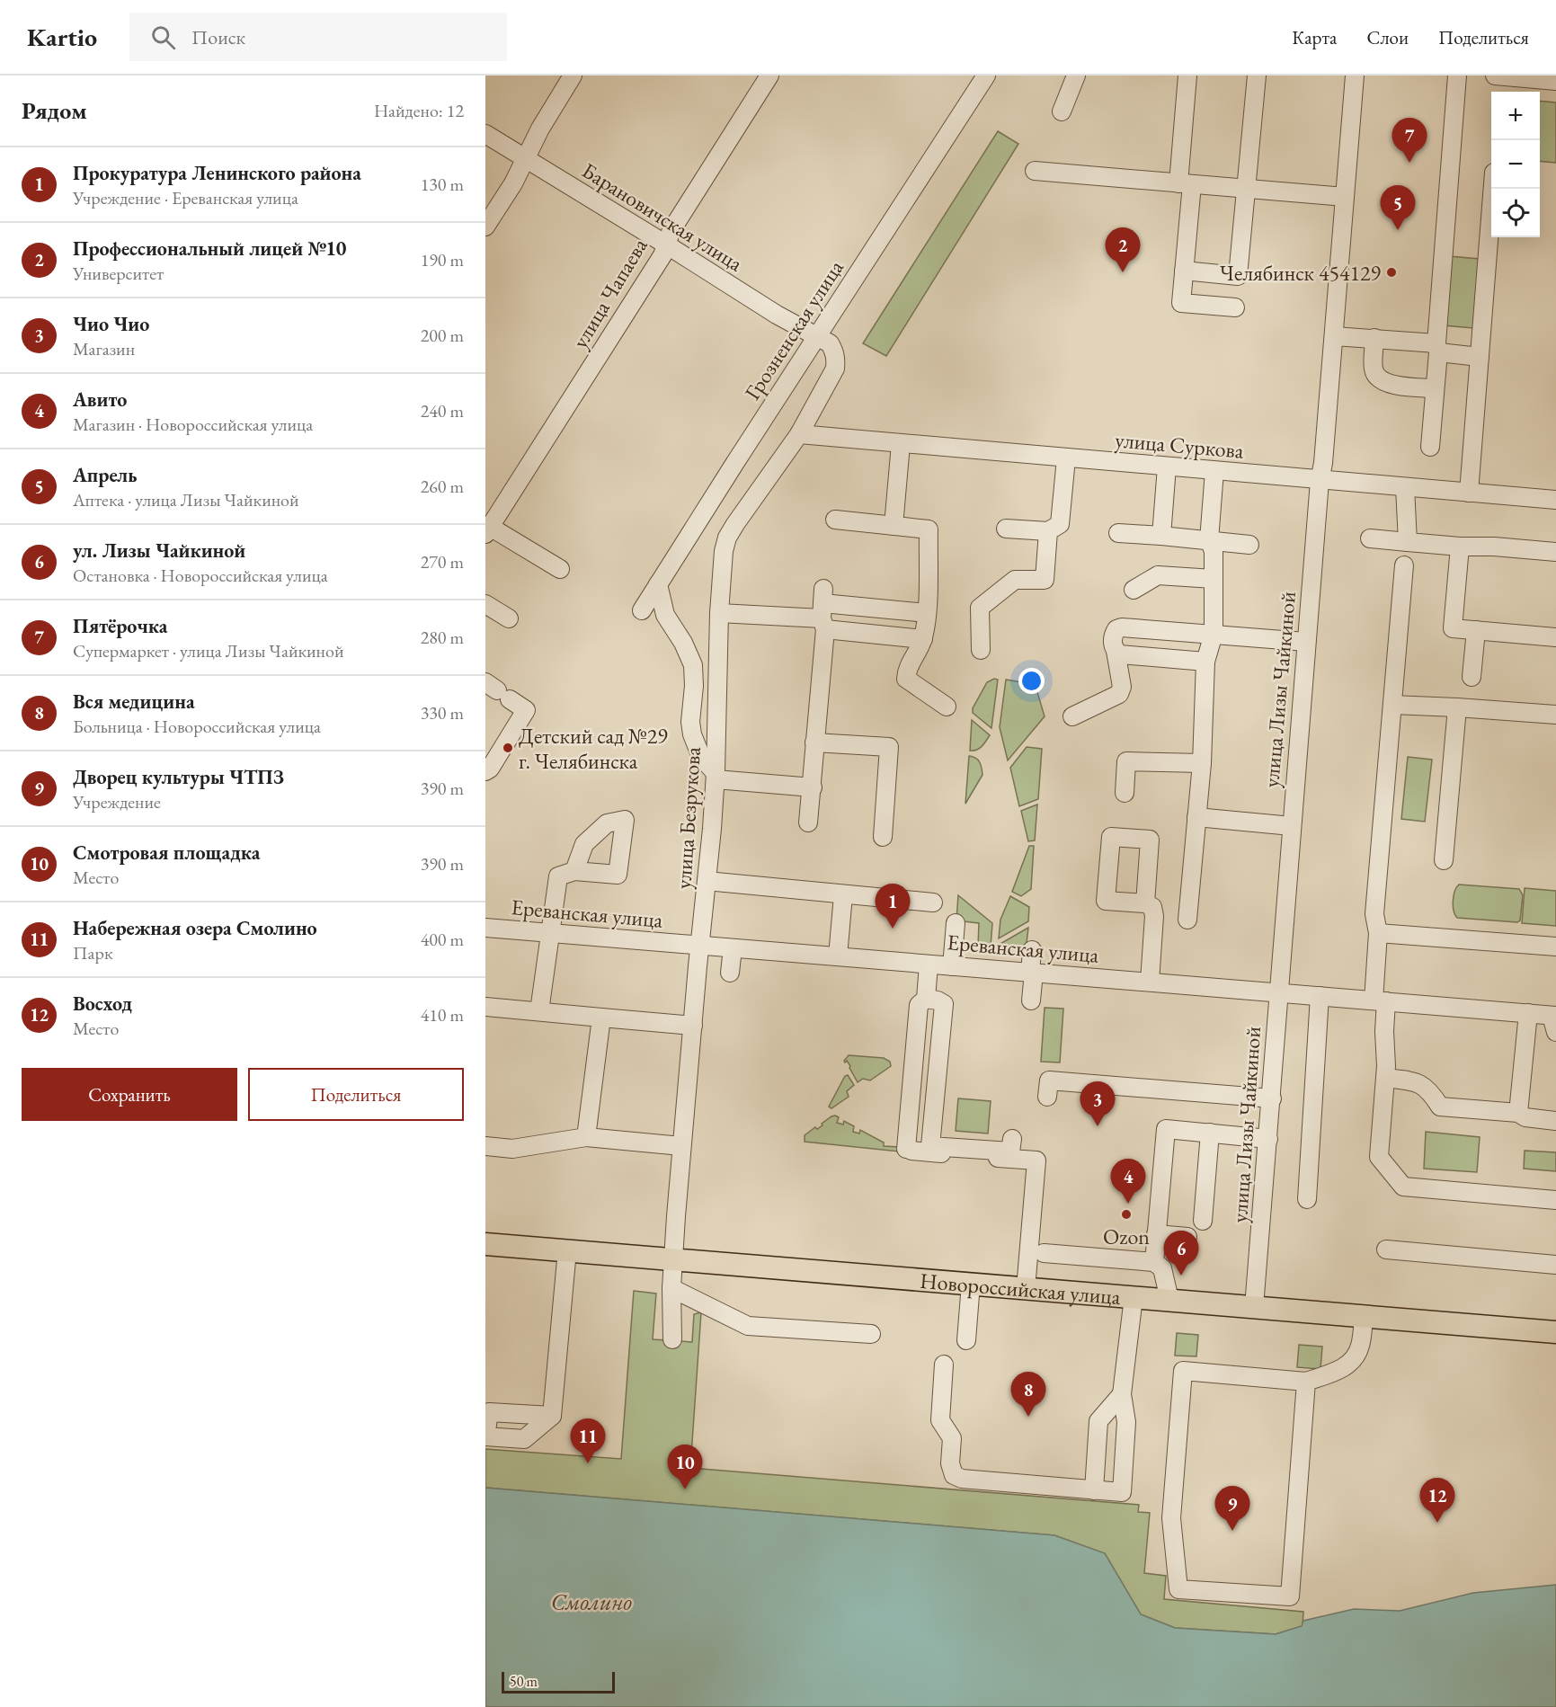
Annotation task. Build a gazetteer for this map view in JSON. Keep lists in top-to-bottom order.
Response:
{
  "streets": {
    "main road": ["Новороссийская улица"],
    "street": [
      "Барановичская улица",
      "улица Чапаева",
      "Грозненская улица",
      "улица Суркова",
      "улица Лизы Чайкиной",
      "улица Безрукова",
      "Ереванская улица"
    ]
  },
  "crossings": [
    ["Барановичская улица", "улица Чапаева"],
    ["Барановичская улица", "Грозненская улица"],
    ["Барановичская улица", "улица Суркова"],
    ["Барановичская улица", "улица Безрукова"],
    ["улица Суркова", "улица Лизы Чайкиной"],
    ["улица Суркова", "улица Безрукова"],
    ["улица Лизы Чайкиной", "Ереванская улица"],
    ["улица Лизы Чайкиной", "Новороссийская улица"],
    ["улица Безрукова", "Ереванская улица"],
    ["улица Безрукова", "Новороссийская улица"]
  ],
  "water": ["Смолино"],
  "places": ["Челябинск 454129", "Детский сад №29 г. Челябинска", "Ozon"],
  "scale_bar": "50 m",
  "page": {
    "header": "Kartio",
    "search": "Поиск",
    "nav": ["Карта", "Слои", "Поделиться"],
    "heading": ["Рядом", "Найдено: 12"],
    "map_buttons": ["+", "−"],
    "pins": [
      "7",
      "5",
      "2",
      "1",
      "3",
      "4",
      "6",
      "8",
      "11",
      "10",
      "12",
      "9"
    ],
    "list": [
      {
        "mark": "1",
        "name": "Прокуратура Ленинского района",
        "note": "Учреждение · Ереванская улица",
        "value": "130 m"
      },
      {
        "mark": "2",
        "name": "Профессиональный лицей №10",
        "note": "Университет",
        "value": "190 m"
      },
      {
        "mark": "3",
        "name": "Чио Чио",
        "note": "Магазин",
        "value": "200 m"
      },
      {
        "mark": "4",
        "name": "Авито",
        "note": "Магазин · Новороссийская улица",
        "value": "240 m"
      },
      {
        "mark": "5",
        "name": "Апрель",
        "note": "Аптека · улица Лизы Чайкиной",
        "value": "260 m"
      },
      {
        "mark": "6",
        "name": "ул. Лизы Чайкиной",
        "note": "Остановка · Новороссийская улица",
        "value": "270 m"
      },
      {
        "mark": "7",
        "name": "Пятёрочка",
        "note": "Супермаркет · улица Лизы Чайкиной",
        "value": "280 m"
      },
      {
        "mark": "8",
        "name": "Вся медицина",
        "note": "Больница · Новороссийская улица",
        "value": "330 m"
      },
      {
        "mark": "9",
        "name": "Дворец культуры ЧТПЗ",
        "note": "Учреждение",
        "value": "390 m"
      },
      {
        "mark": "10",
        "name": "Смотровая площадка",
        "note": "Место",
        "value": "390 m"
      },
      {
        "mark": "11",
        "name": "Набережная озера Смолино",
        "note": "Парк",
        "value": "400 m"
      },
      {
        "mark": "12",
        "name": "Восход",
        "note": "Место",
        "value": "410 m"
      }
    ],
    "buttons": ["Сохранить", "Поделиться"],
    "scale": "50 m"
  }
}
